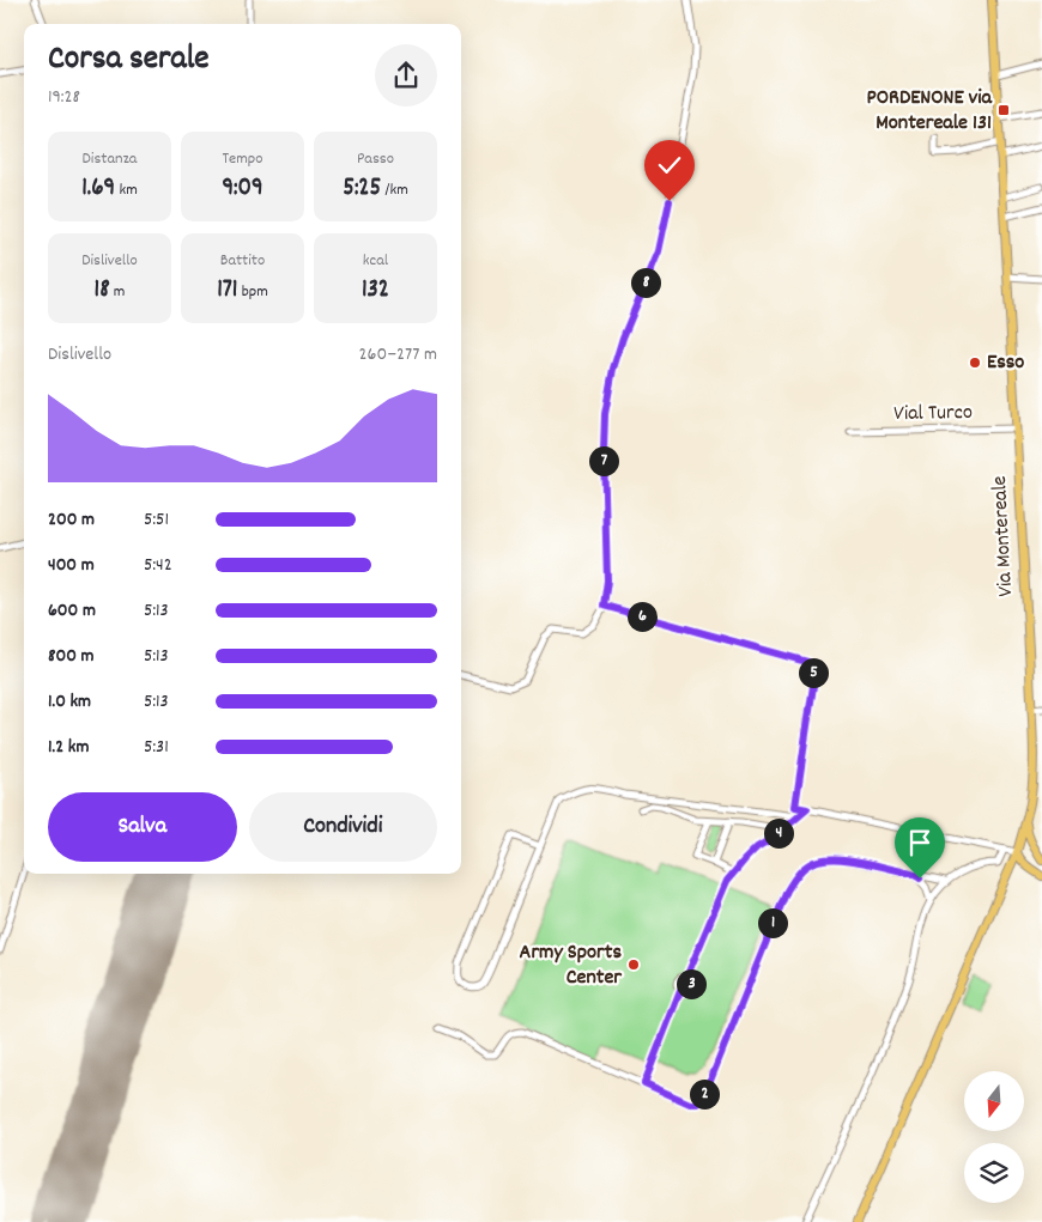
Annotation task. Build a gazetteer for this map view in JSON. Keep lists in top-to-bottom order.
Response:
{
  "streets": {
    "main road": ["Via Montereale"],
    "street": ["Vial Turco"]
  },
  "crossings": [
    ["Vial Turco", "Via Montereale"]
  ],
  "places": {
    "transit": ["PORDENONE via Montereale 131"],
    "other": ["Esso", "Army Sports Center"]
  },
  "north": "bottom",
  "page": {
    "heading": ["Corsa serale", "19:28"],
    "stats": [
      ["Distanza", "1.69 km"],
      ["Tempo", "9:09"],
      ["Passo", "5:25 /km"],
      ["Dislivello", "18 m"],
      ["Battito", "171 bpm"],
      ["kcal", "132"]
    ],
    "pins": [
      "8",
      "7",
      "6",
      "5",
      "4",
      "1",
      "3",
      "2"
    ],
    "chart": ["Dislivello", "260–277 m"],
    "list": [
      {
        "name": "200 m",
        "note": "5:51"
      },
      {
        "name": "400 m",
        "note": "5:42"
      },
      {
        "name": "600 m",
        "note": "5:13"
      },
      {
        "name": "800 m",
        "note": "5:13"
      },
      {
        "name": "1.0 km",
        "note": "5:13"
      },
      {
        "name": "1.2 km",
        "note": "5:31"
      }
    ],
    "buttons": ["Salva", "Condividi"]
  }
}
